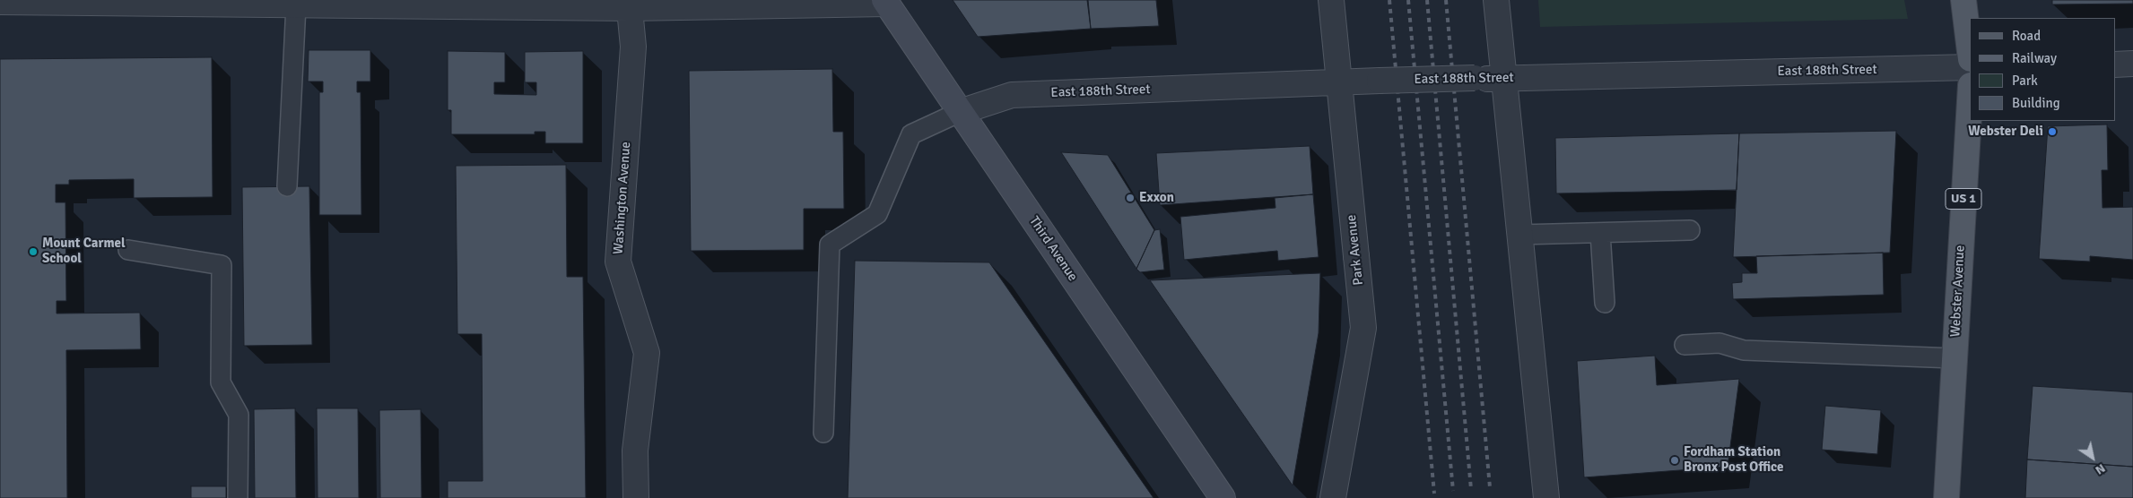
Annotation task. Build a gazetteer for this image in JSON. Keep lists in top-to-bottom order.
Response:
{
  "streets": {
    "main road": ["US 1", "Third Avenue", "Webster Avenue"],
    "street": ["East 188th Street", "Washington Avenue", "Park Avenue"]
  },
  "crossings": [
    ["East 188th Street", "Third Avenue"],
    ["East 188th Street", "Park Avenue"]
  ],
  "places": [
    "Webster Deli",
    "Exxon",
    "Mount Carmel School",
    "Fordham Station Bronx Post Office"
  ],
  "legend": [
    "Road",
    "Railway",
    "Park",
    "Building"
  ],
  "north": "bottom right"
}
